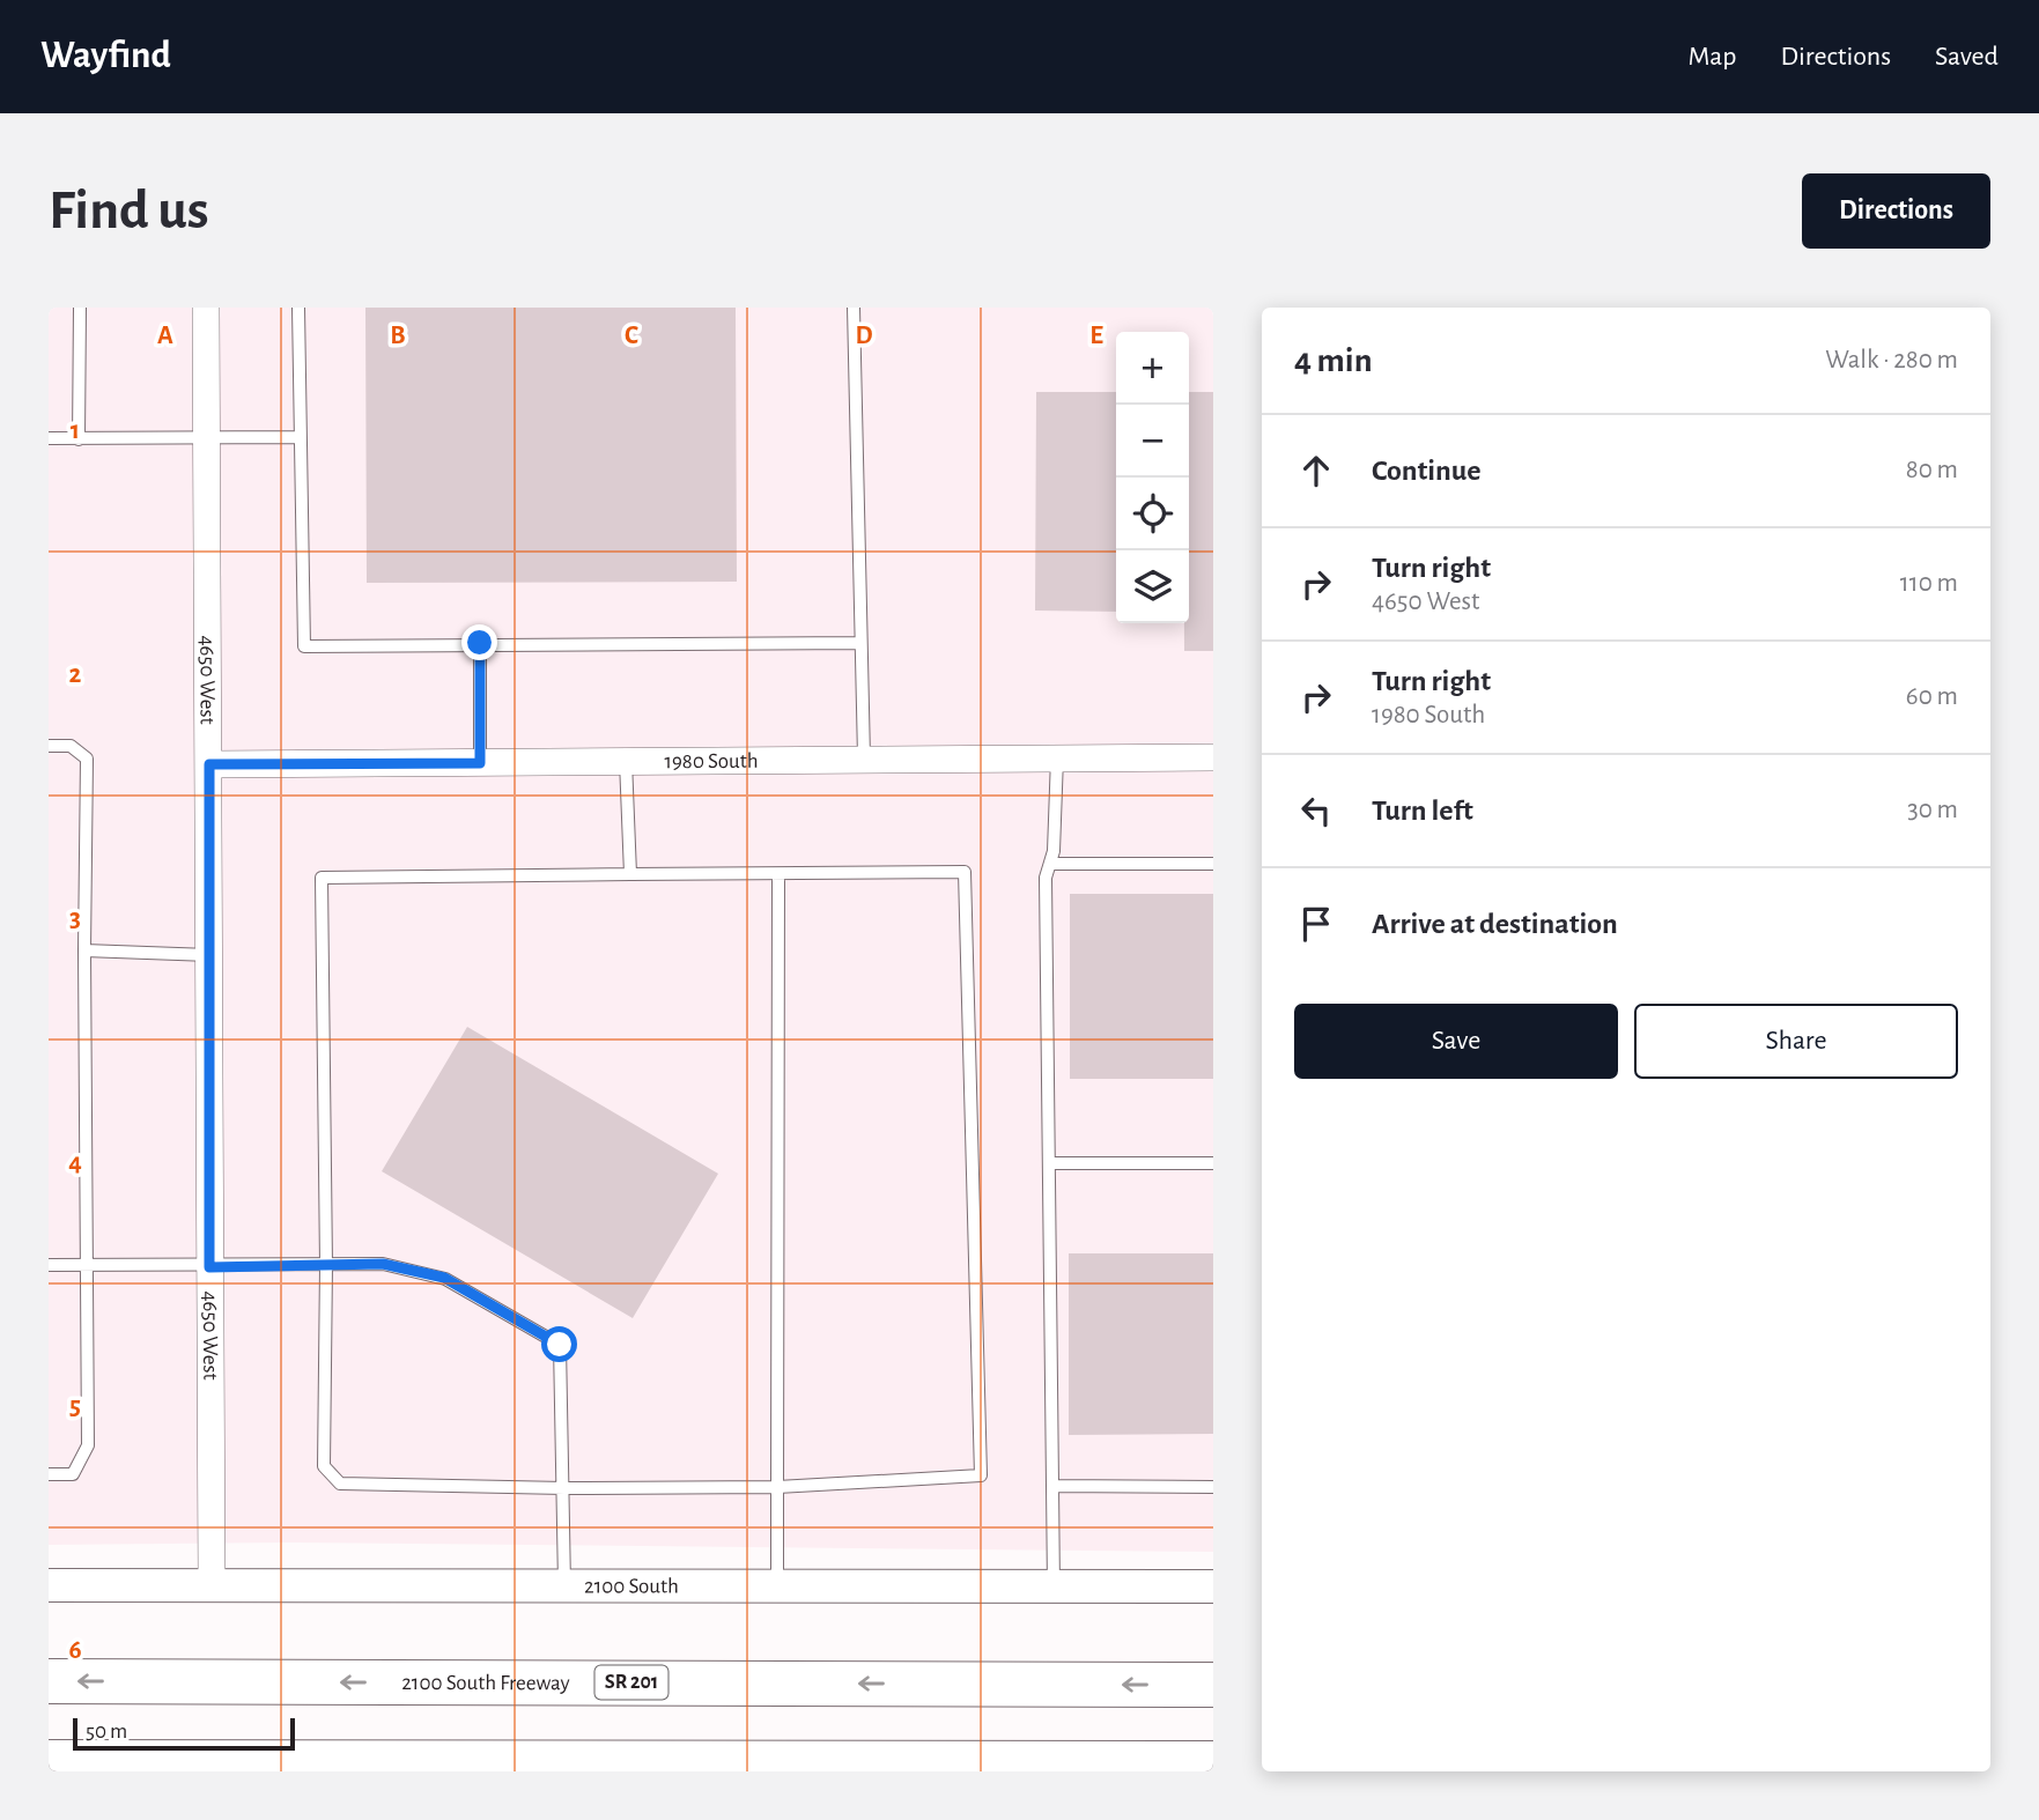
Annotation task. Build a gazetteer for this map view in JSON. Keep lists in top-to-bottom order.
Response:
{
  "streets": {
    "highway": ["2100 South Freeway", "SR 201"],
    "street": ["4650 West", "1980 South", "2100 South"]
  },
  "crossings": [
    ["4650 West", "1980 South"],
    ["4650 West", "2100 South"]
  ],
  "scale_bar": "50 m",
  "page": {
    "header": "Wayfind",
    "nav": ["Map", "Directions", "Saved"],
    "buttons": [
      "Directions",
      ["Save", "Share"]
    ],
    "title": "Find us",
    "heading": ["4 min", "Walk · 280 m"],
    "map_buttons": ["+", "−"],
    "list": [
      ["Continue", "80 m"],
      ["Turn right", "4650 West", "110 m"],
      ["Turn right", "1980 South", "60 m"],
      ["Turn left", "30 m"],
      "Arrive at destination"
    ],
    "scale": "50 m"
  },
  "grid": {
    "columns": [
      "A",
      "B",
      "C",
      "D",
      "E"
    ],
    "rows": [
      "1",
      "2",
      "3",
      "4",
      "5",
      "6"
    ]
  }
}
